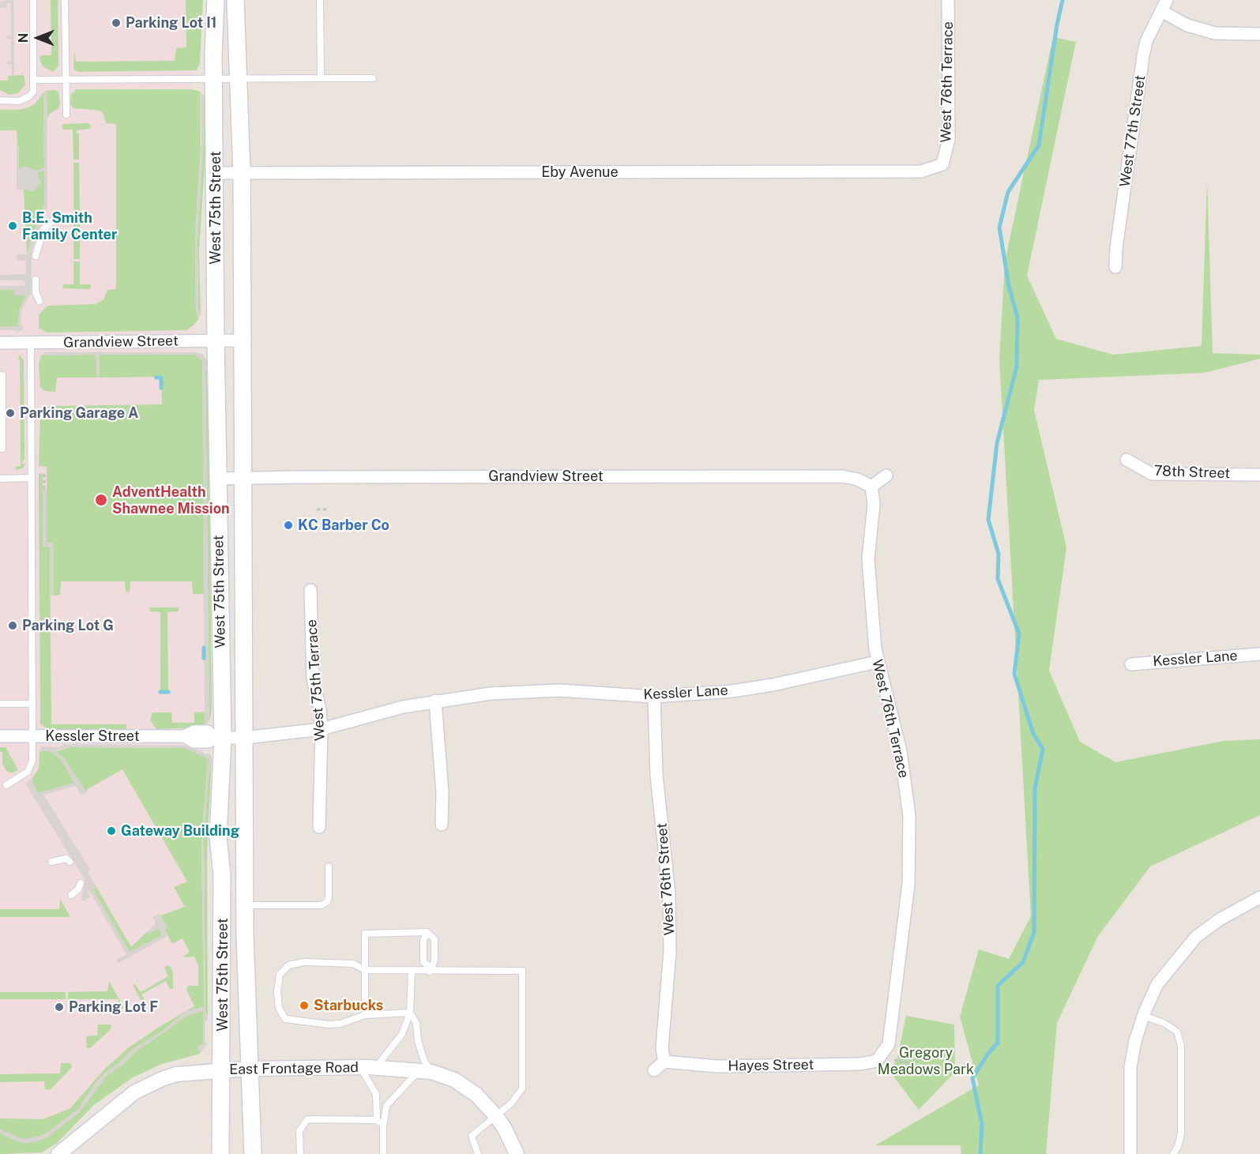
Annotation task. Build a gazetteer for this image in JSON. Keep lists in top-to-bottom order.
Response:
{
  "streets": {
    "main road": ["West 75th Street"],
    "street": [
      "West 76th Terrace",
      "West 77th Street",
      "Eby Avenue",
      "Grandview Street",
      "78th Street",
      "Kessler Lane",
      "West 75th Terrace",
      "Kessler Street",
      "West 76th Street",
      "Hayes Street",
      "East Frontage Road"
    ]
  },
  "crossings": [
    ["West 76th Terrace", "Eby Avenue"],
    ["West 76th Terrace", "Grandview Street"],
    ["West 76th Terrace", "Kessler Lane"],
    ["West 76th Terrace", "Hayes Street"],
    ["Eby Avenue", "West 75th Street"],
    ["West 75th Street", "Grandview Street"],
    ["West 75th Street", "Kessler Lane"],
    ["West 75th Street", "Kessler Street"],
    ["West 75th Street", "East Frontage Road"],
    ["Kessler Lane", "West 75th Terrace"],
    ["Kessler Lane", "Kessler Street"],
    ["Kessler Lane", "West 76th Street"],
    ["West 76th Street", "Hayes Street"]
  ],
  "parks": ["Gregory Meadows Park"],
  "places": [
    "Parking Lot I1",
    "B.E. Smith Family Center",
    "Parking Garage A",
    "AdventHealth Shawnee Mission",
    "KC Barber Co",
    "Parking Lot G",
    "Gateway Building",
    "Starbucks",
    "Parking Lot F"
  ],
  "north": "left"
}
